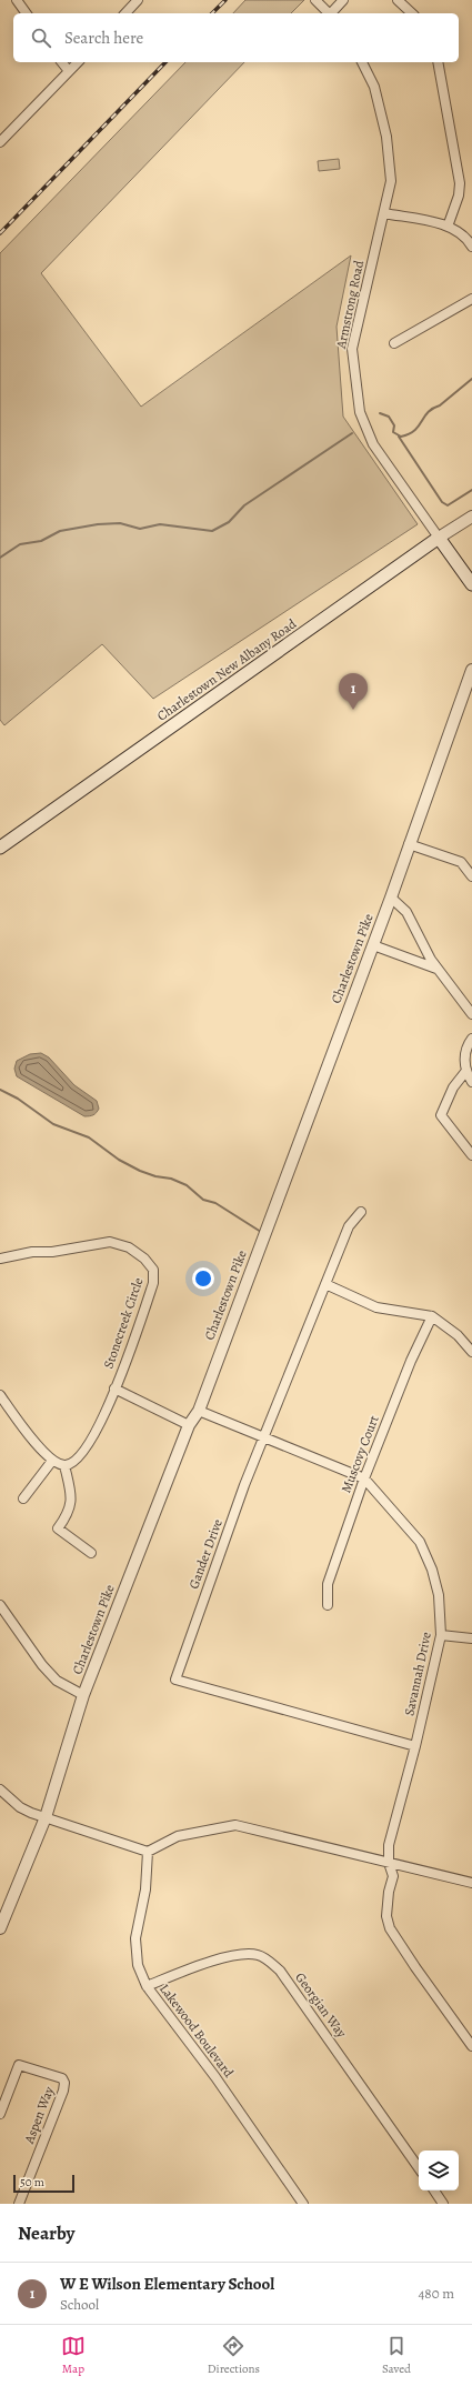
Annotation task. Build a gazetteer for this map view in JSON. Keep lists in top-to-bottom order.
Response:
{
  "streets": {
    "main road": ["Charlestown New Albany Road"],
    "street": [
      "Armstrong Road",
      "Charlestown Pike",
      "Stonecreek Circle",
      "Muscovy Court",
      "Gander Drive",
      "Savannah Drive",
      "Georgian Way",
      "Lakewood Boulevard",
      "Aspen Way"
    ]
  },
  "crossings": [
    ["Armstrong Road", "Charlestown New Albany Road"],
    ["Charlestown Pike", "Stonecreek Circle"],
    ["Charlestown Pike", "Savannah Drive"],
    ["Muscovy Court", "Savannah Drive"],
    ["Gander Drive", "Savannah Drive"],
    ["Georgian Way", "Lakewood Boulevard"]
  ],
  "scale_bar": "50 m",
  "page": {
    "search": "Search here",
    "pins": "1",
    "scale": "50 m",
    "heading": "Nearby",
    "list": [
      {
        "mark": "1",
        "name": "W E Wilson Elementary School",
        "note": "School",
        "value": "480 m"
      }
    ],
    "nav": ["Map", "Directions", "Saved"]
  }
}
